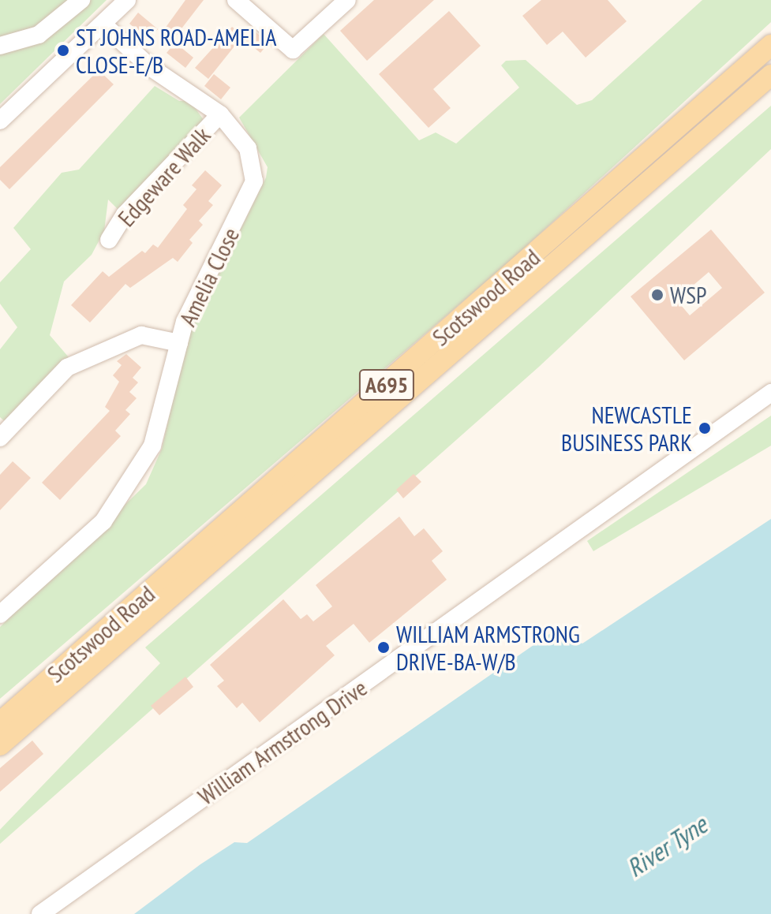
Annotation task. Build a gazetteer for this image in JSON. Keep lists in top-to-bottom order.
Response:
{
  "streets": {
    "main road": ["Scotswood Road", "A695"],
    "street": ["Edgeware Walk", "Amelia Close", "William Armstrong Drive"]
  },
  "crossings": [
    ["Edgeware Walk", "Amelia Close"]
  ],
  "water": ["River Tyne"],
  "places": [
    "ST JOHNS ROAD-AMELIA CLOSE-E/B",
    "WSP",
    "NEWCASTLE BUSINESS PARK",
    "WILLIAM ARMSTRONG DRIVE-BA-W/B"
  ]
}
